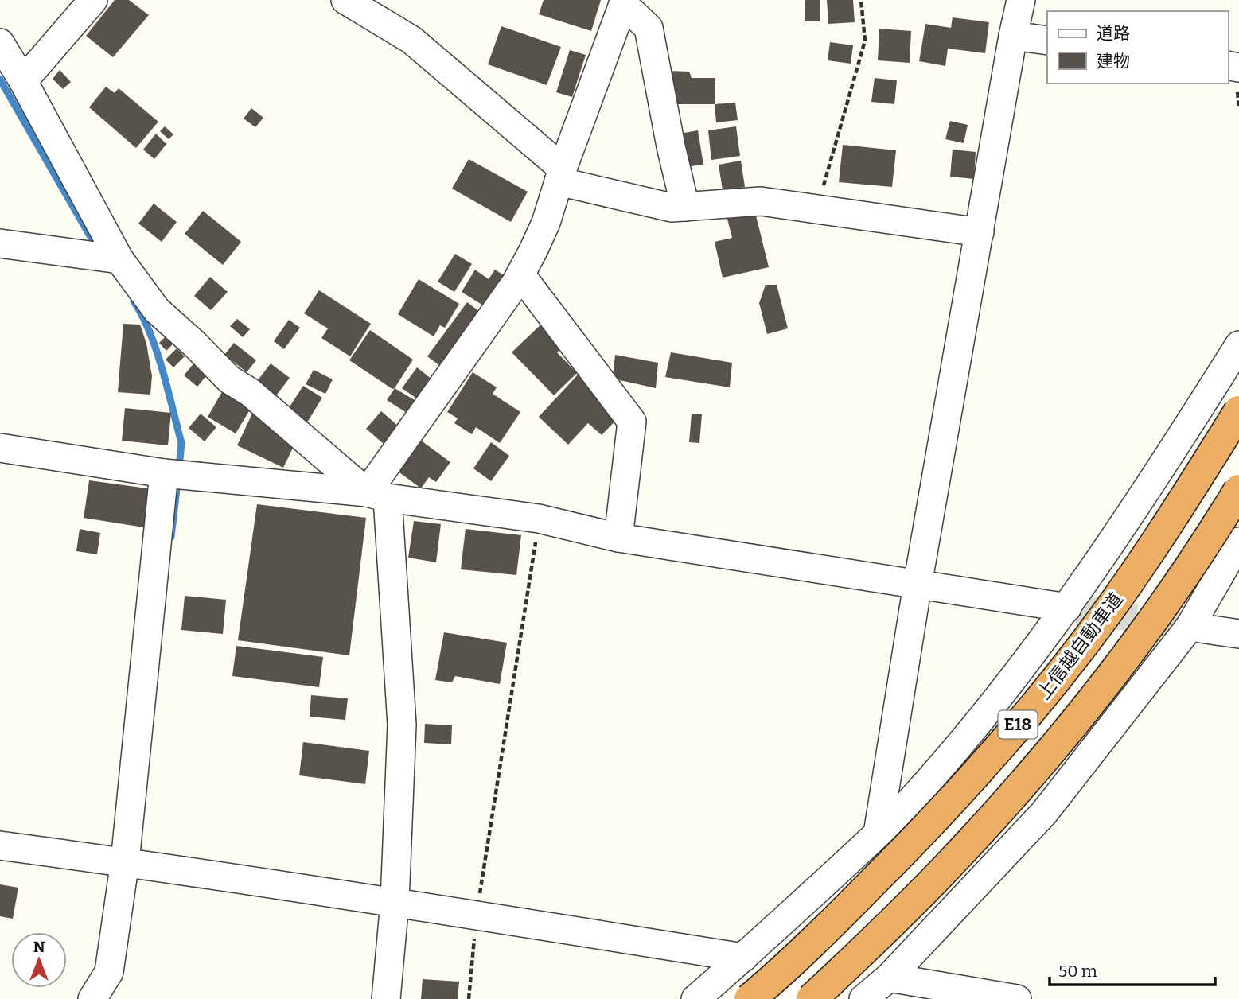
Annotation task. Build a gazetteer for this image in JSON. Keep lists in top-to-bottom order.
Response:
{
  "streets": {
    "highway": ["上信越自動車道", "E18"]
  },
  "legend": ["道路", "建物"],
  "scale_bar": "50 m",
  "north": "top"
}
